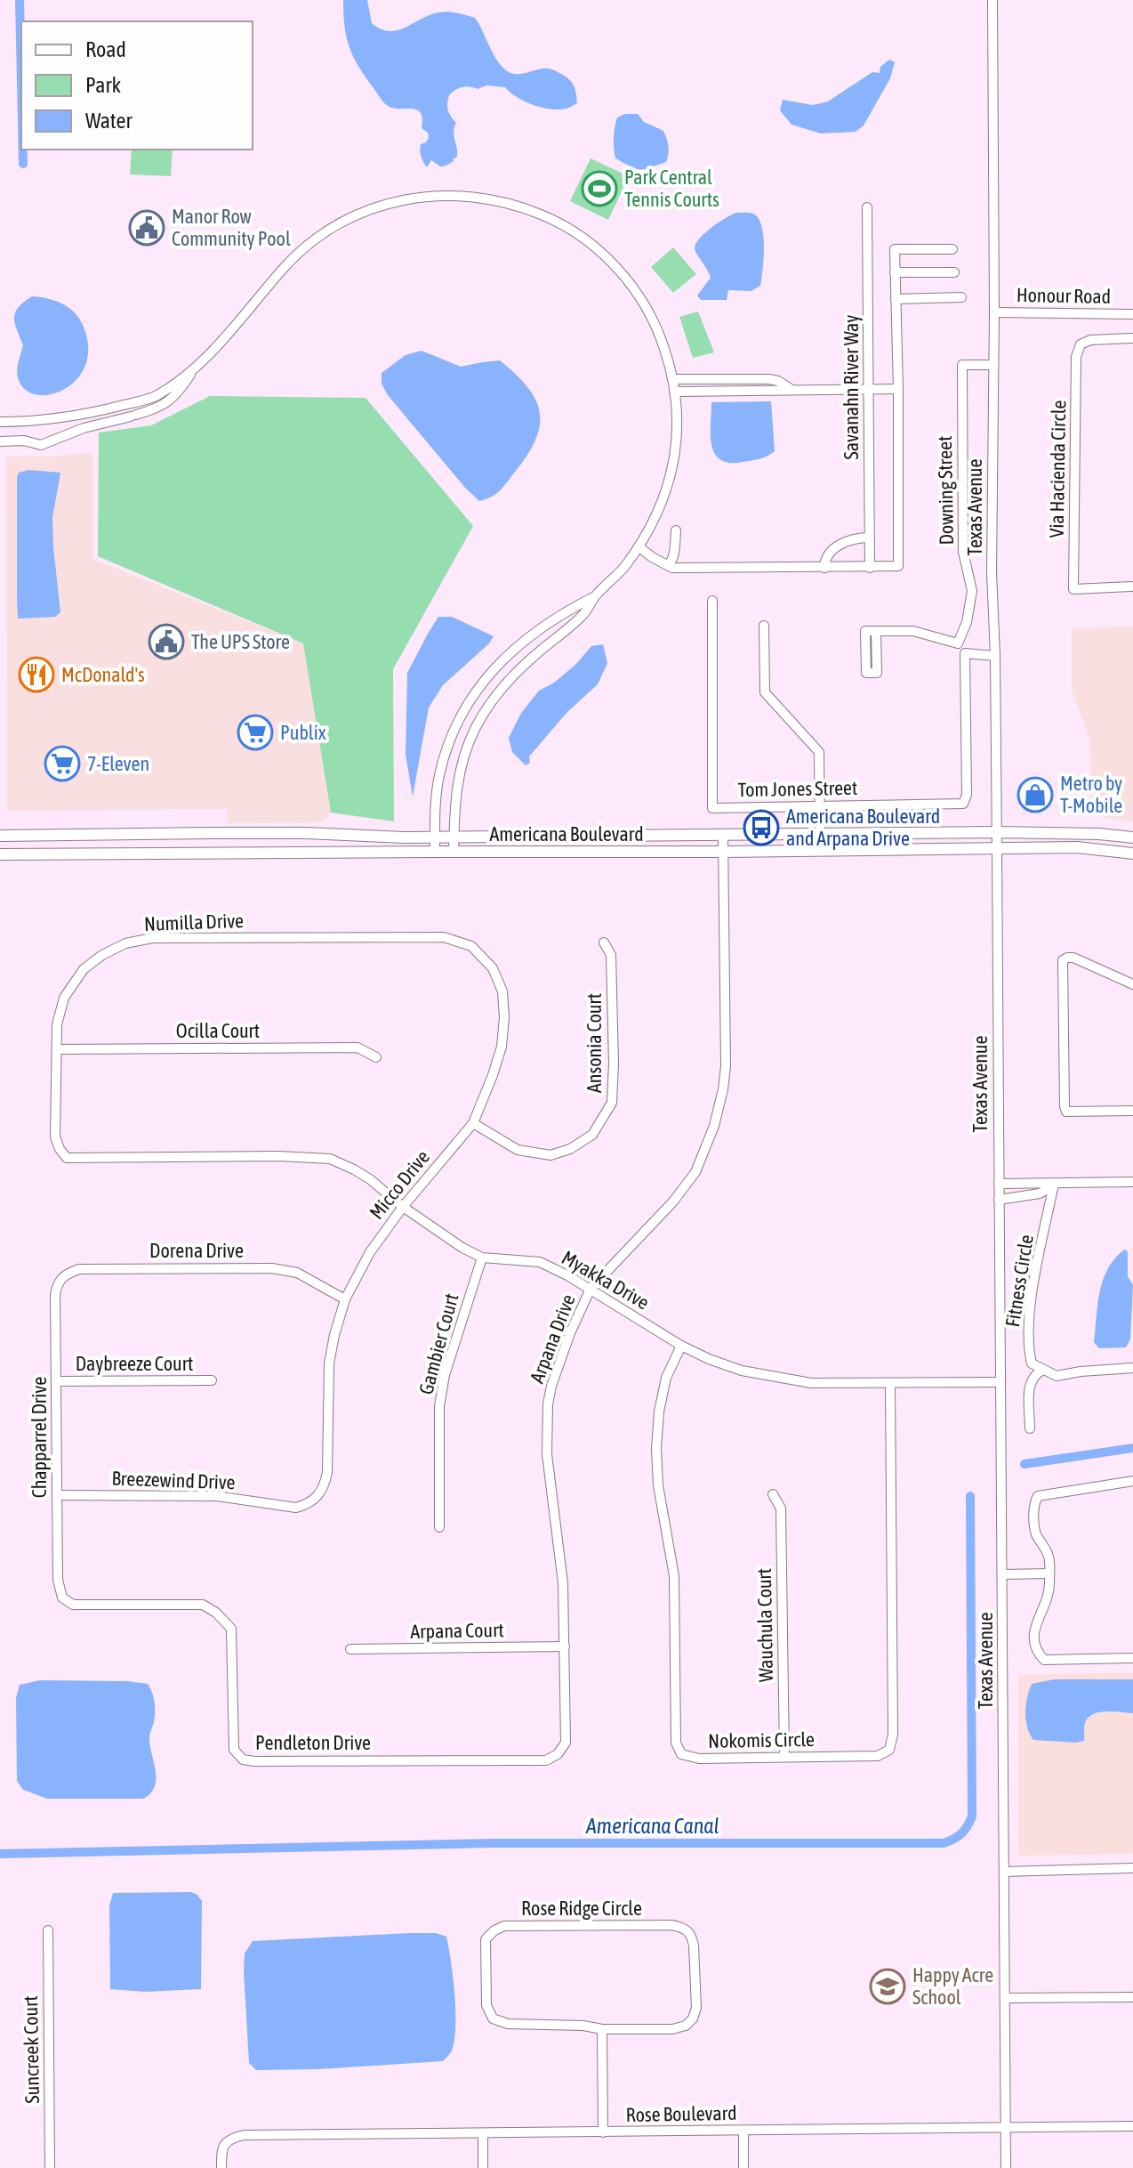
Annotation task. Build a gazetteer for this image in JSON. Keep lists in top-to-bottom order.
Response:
{
  "streets": {
    "main road": ["Americana Boulevard"],
    "street": [
      "Honour Road",
      "Savanahn River Way",
      "Via Hacienda Circle",
      "Downing Street",
      "Texas Avenue",
      "Tom Jones Street",
      "Numilla Drive",
      "Ocilla Court",
      "Ansonia Court",
      "Micco Drive",
      "Dorena Drive",
      "Myakka Drive",
      "Fitness Circle",
      "Arpana Drive",
      "Gambier Court",
      "Daybreeze Court",
      "Chapparrel Drive",
      "Breezewind Drive",
      "Wauchula Court",
      "Arpana Court",
      "Nokomis Circle",
      "Pendleton Drive",
      "Rose Ridge Circle",
      "Suncreek Court",
      "Rose Boulevard"
    ]
  },
  "crossings": [
    ["Honour Road", "Texas Avenue"],
    ["Downing Street", "Texas Avenue"],
    ["Texas Avenue", "Tom Jones Street"],
    ["Texas Avenue", "Americana Boulevard"],
    ["Texas Avenue", "Myakka Drive"],
    ["Texas Avenue", "Rose Boulevard"],
    ["Americana Boulevard", "Arpana Drive"],
    ["Numilla Drive", "Ocilla Court"],
    ["Numilla Drive", "Micco Drive"],
    ["Numilla Drive", "Myakka Drive"],
    ["Ansonia Court", "Micco Drive"],
    ["Micco Drive", "Dorena Drive"],
    ["Micco Drive", "Myakka Drive"],
    ["Micco Drive", "Breezewind Drive"],
    ["Dorena Drive", "Chapparrel Drive"],
    ["Myakka Drive", "Arpana Drive"],
    ["Myakka Drive", "Gambier Court"],
    ["Myakka Drive", "Nokomis Circle"],
    ["Arpana Drive", "Arpana Court"],
    ["Arpana Drive", "Pendleton Drive"],
    ["Daybreeze Court", "Chapparrel Drive"],
    ["Chapparrel Drive", "Breezewind Drive"],
    ["Chapparrel Drive", "Pendleton Drive"],
    ["Wauchula Court", "Nokomis Circle"]
  ],
  "water": ["Americana Canal"],
  "places": {
    "sports": ["Park Central Tennis Courts"],
    "public building": ["Manor Row Community Pool", "The UPS Store"],
    "restaurant": ["McDonald's"],
    "supermarket": ["Publix", "7-Eleven"],
    "shop": ["Metro by T-Mobile"],
    "bus stop": ["Americana Boulevard and Arpana Drive"],
    "school or university": ["Happy Acre School"]
  },
  "legend": ["Road", "Park", "Water"]
}
